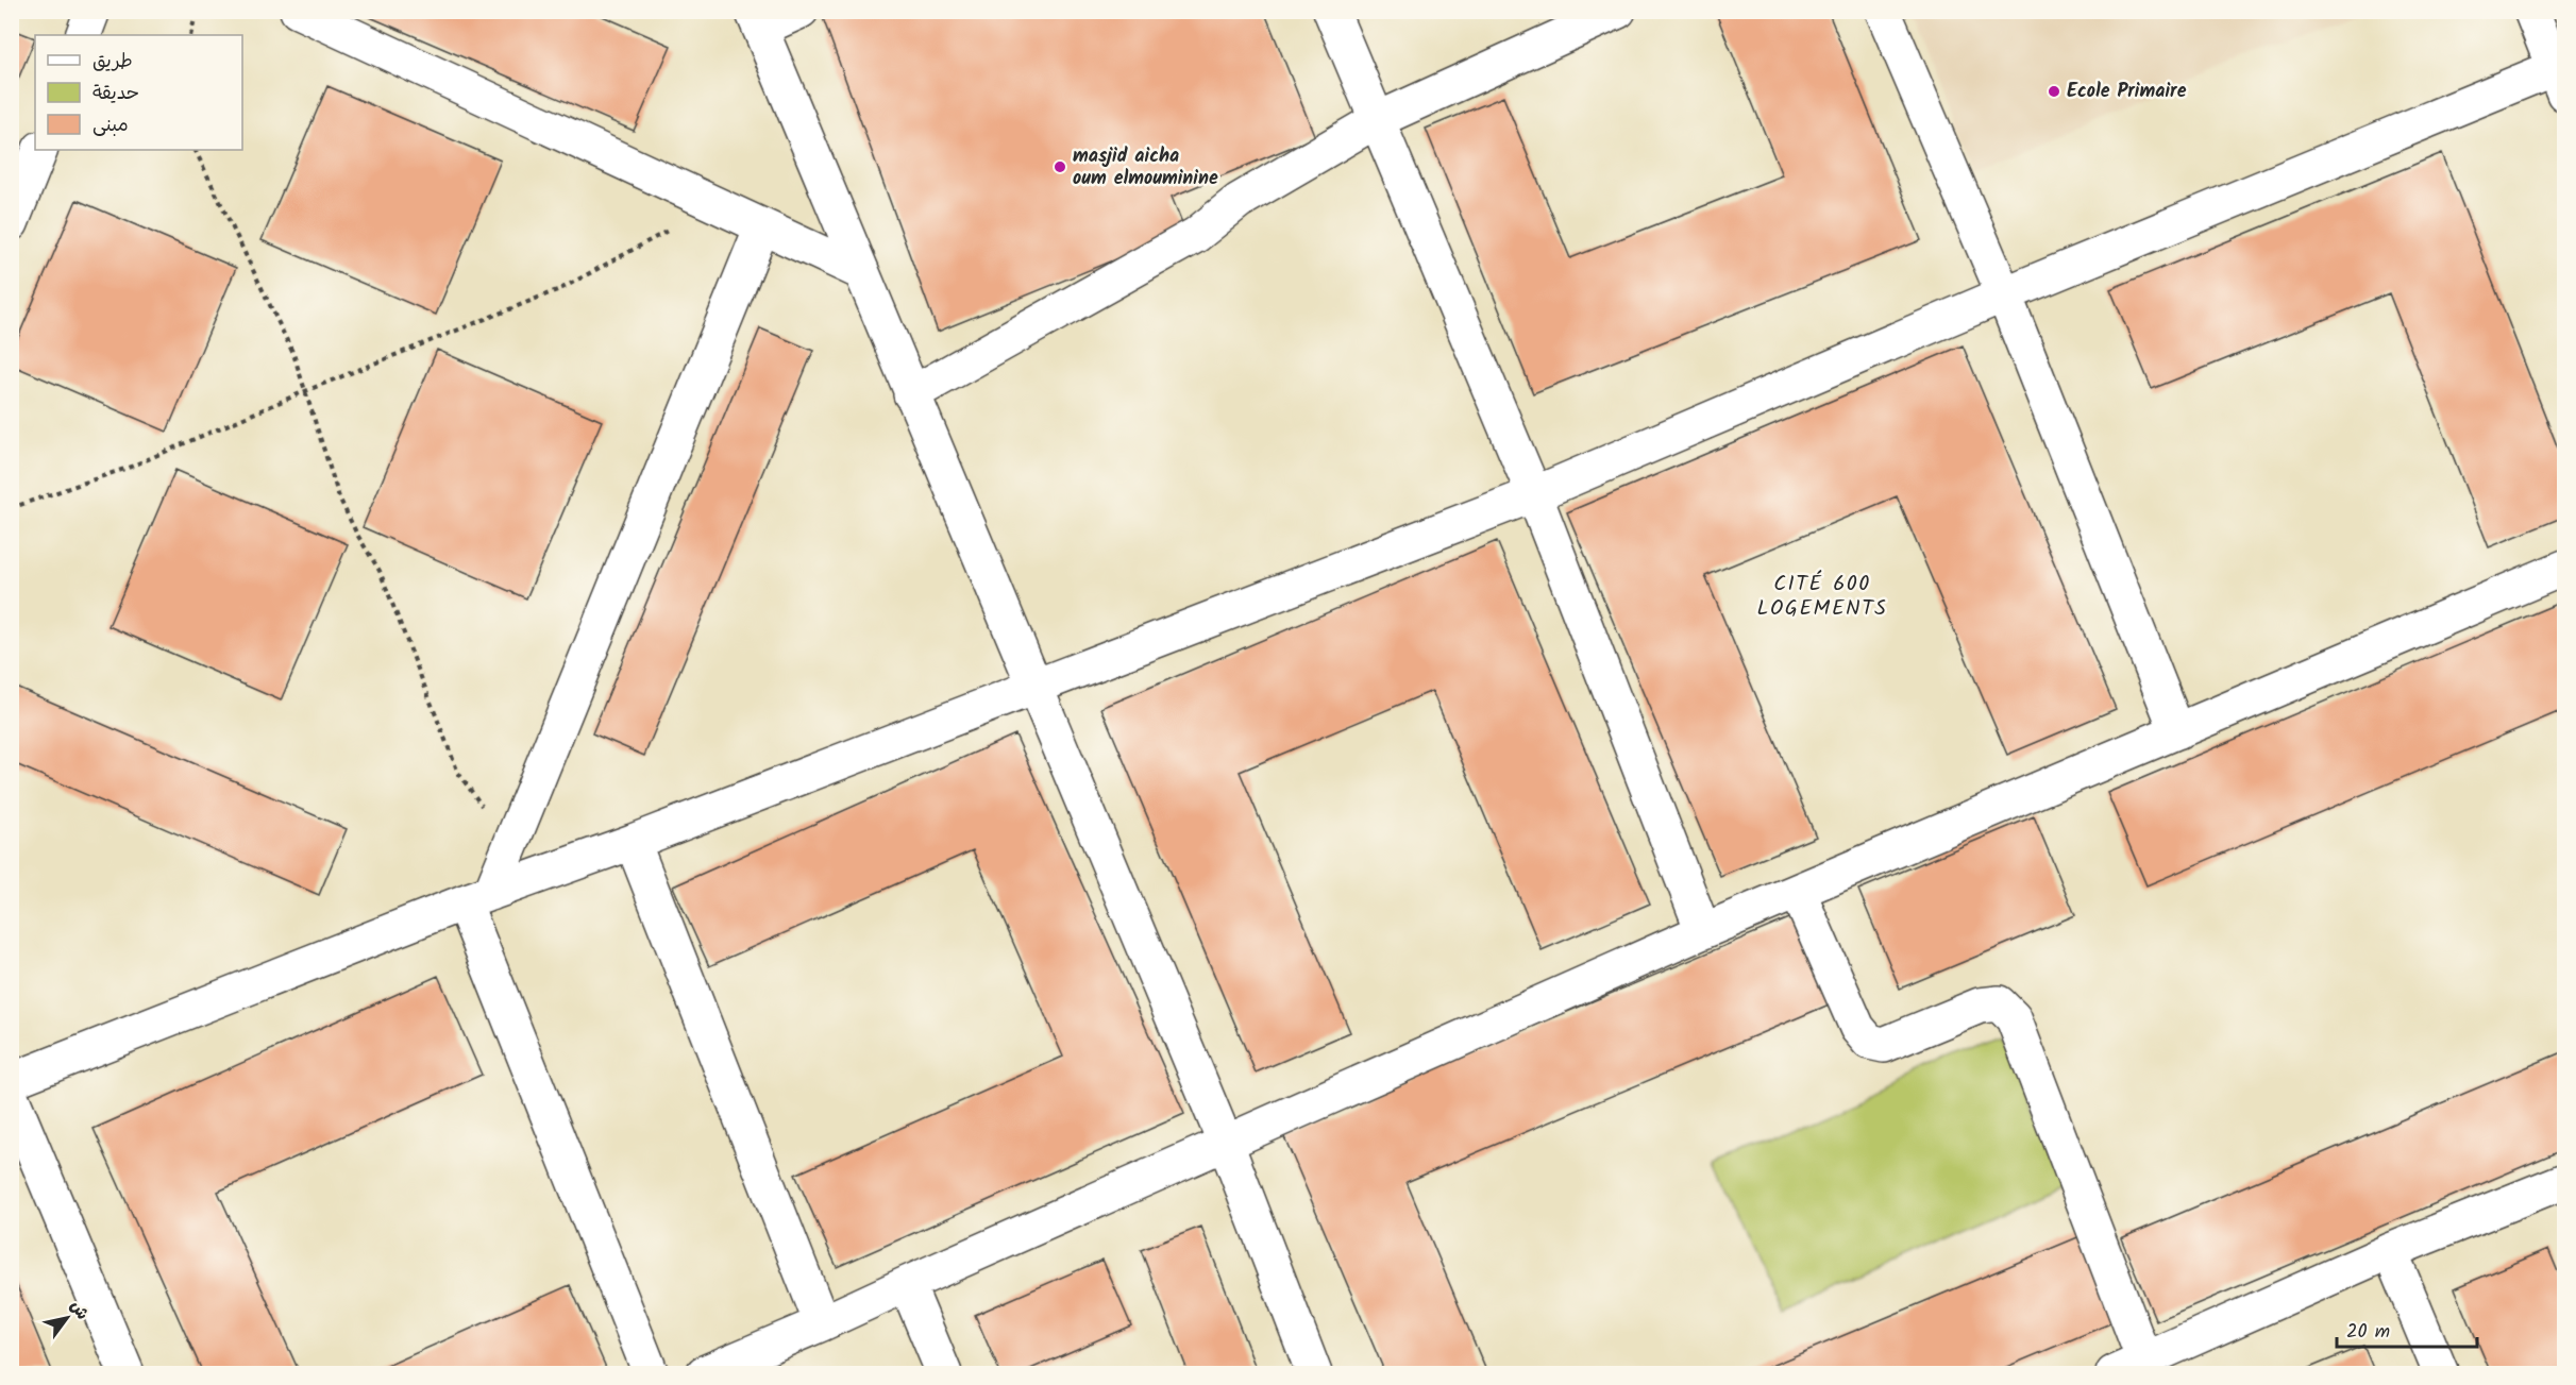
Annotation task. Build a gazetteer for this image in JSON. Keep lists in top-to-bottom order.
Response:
{
  "districts": ["CITÉ 600 LOGEMENTS"],
  "places": ["Ecole Primaire", "masjid aicha oum elmouminine"],
  "legend": ["طريق", "حديقة", "مبنى"],
  "scale_bar": "20 m",
  "north": "top right"
}
